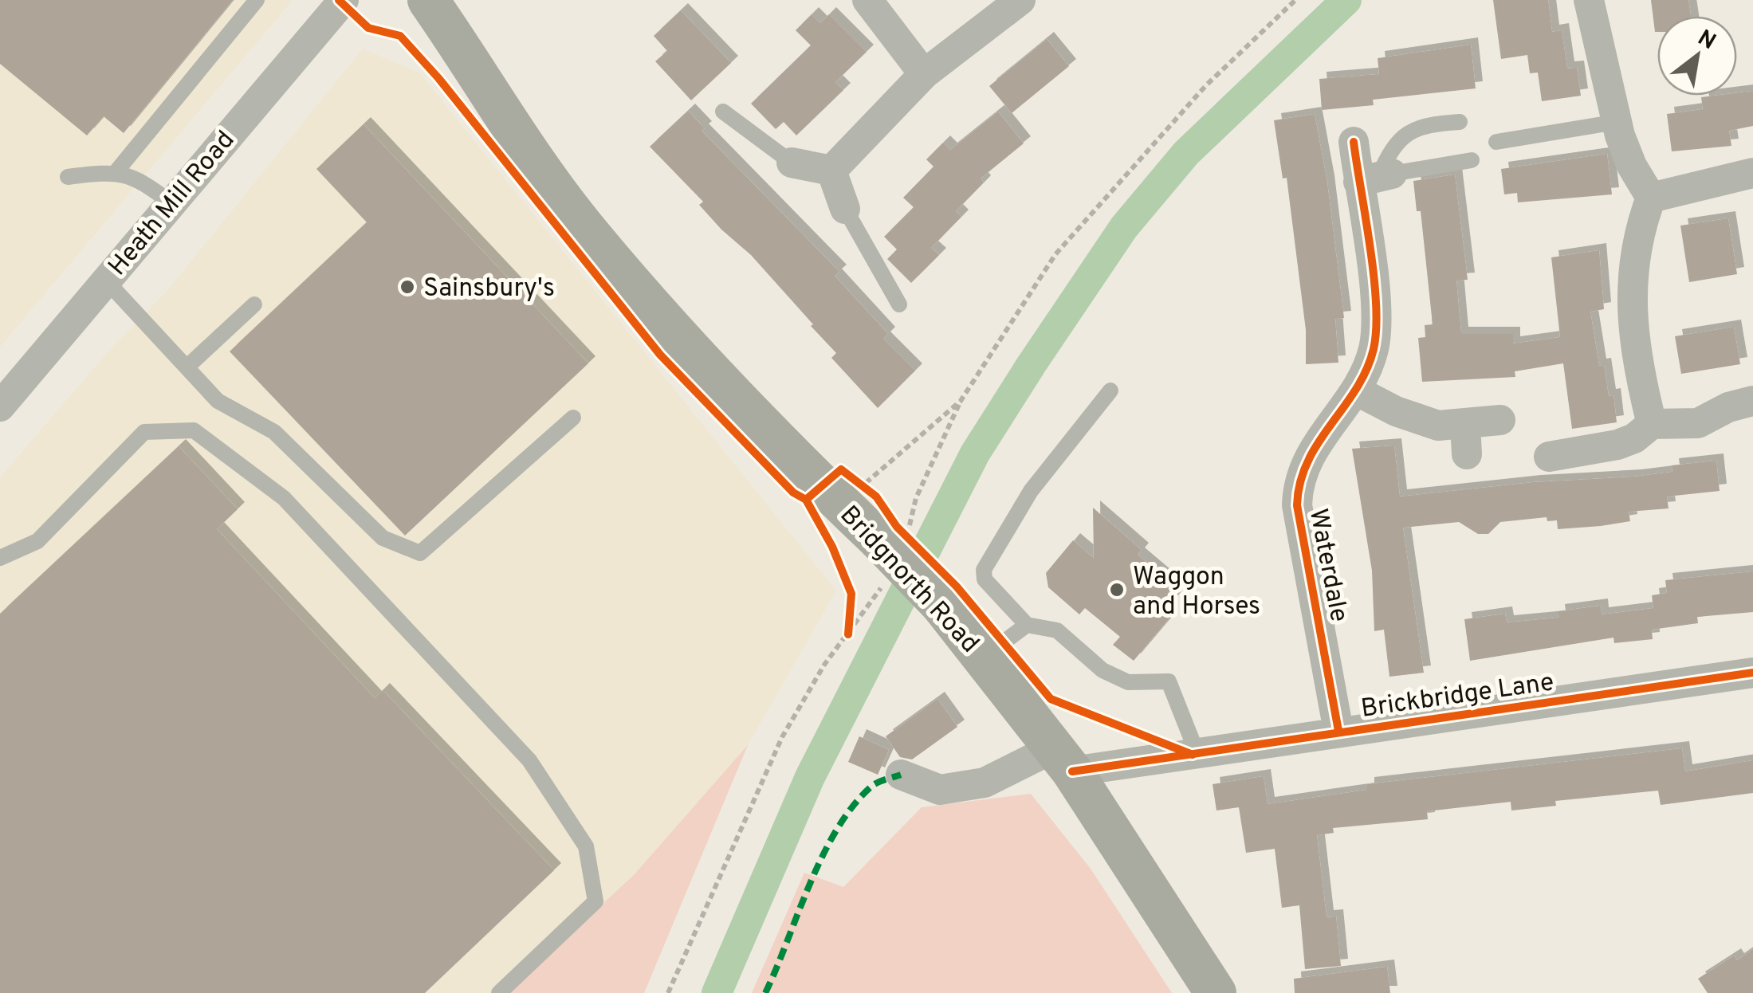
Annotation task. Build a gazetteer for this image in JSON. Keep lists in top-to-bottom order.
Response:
{
  "streets": {
    "main road": ["Bridgnorth Road"],
    "street": ["Heath Mill Road", "Waterdale", "Brickbridge Lane"]
  },
  "crossings": [
    ["Waterdale", "Brickbridge Lane"],
    ["Bridgnorth Road", "Brickbridge Lane"]
  ],
  "places": ["Sainsbury's", "Waggon and Horses"],
  "north": "top right"
}
